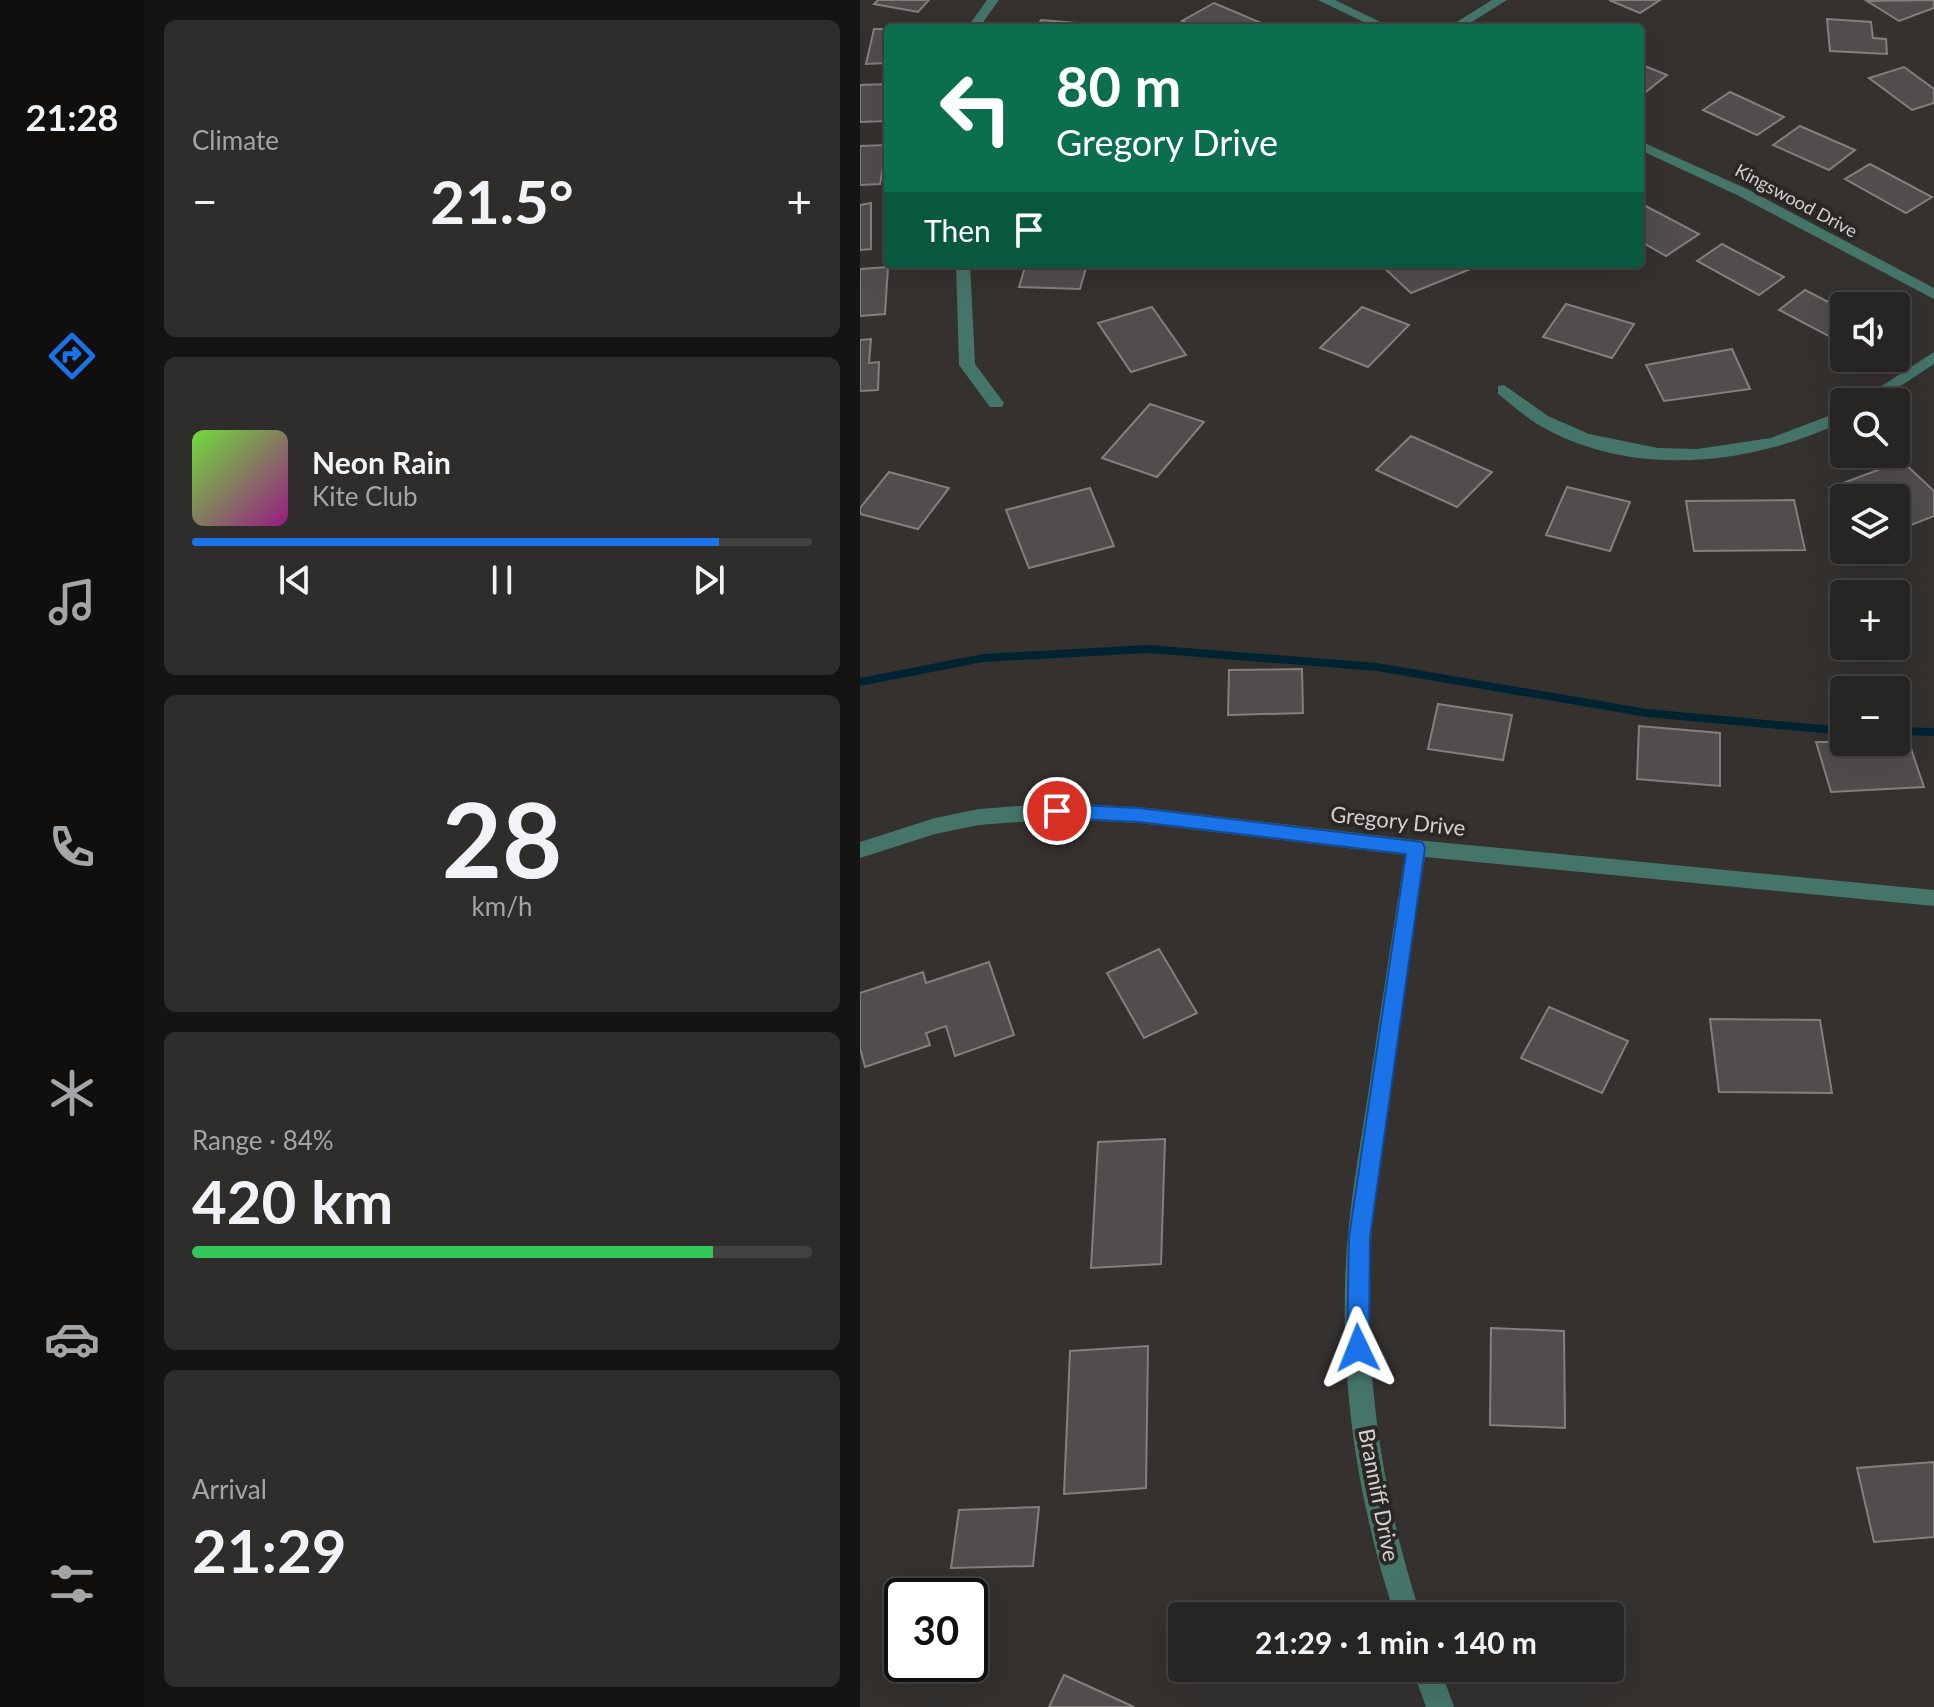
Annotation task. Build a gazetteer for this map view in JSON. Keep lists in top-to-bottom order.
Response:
{
  "streets": {
    "street": ["Kingswood Drive", "Gregory Drive", "Branniff Drive"]
  },
  "crossings": [
    ["Gregory Drive", "Branniff Drive"]
  ],
  "page": {
    "tabs": "21:28",
    "tile": [
      "Climate",
      ["28", "km/h"],
      ["Range · 84%", "420 km"],
      ["Arrival", "21:29"]
    ],
    "turn": ["80 m", "Gregory Drive"],
    "heat": ["−", "21.5°", "+"],
    "then": "Then",
    "map_buttons": ["+", "−"],
    "song": ["Neon Rain", "Kite Club"],
    "limit": "30",
    "trip": "21:29 · 1 min · 140 m"
  }
}
